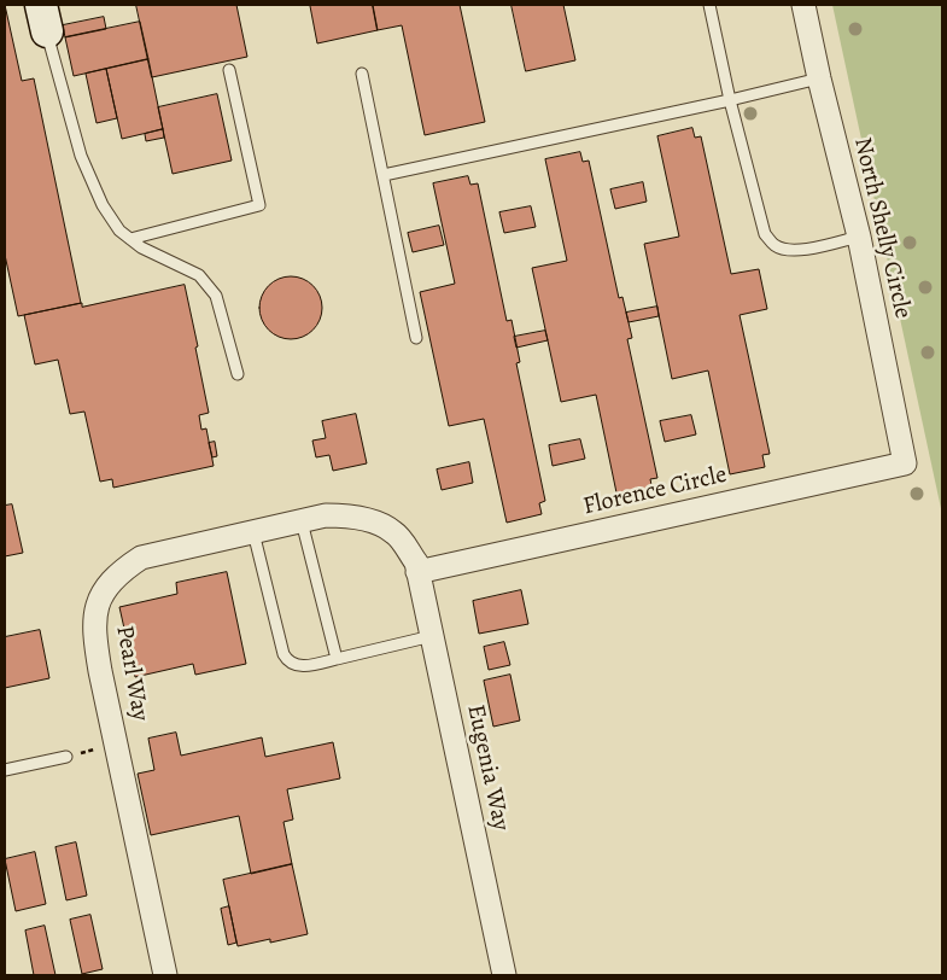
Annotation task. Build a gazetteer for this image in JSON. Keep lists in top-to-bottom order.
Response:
{
  "streets": {
    "street": [
      "North Shelly Circle",
      "Florence Circle",
      "Pearl Way",
      "Eugenia Way"
    ]
  },
  "crossings": [
    ["North Shelly Circle", "Florence Circle"],
    ["Florence Circle", "Pearl Way"],
    ["Florence Circle", "Eugenia Way"],
    ["Pearl Way", "Eugenia Way"]
  ]
}
